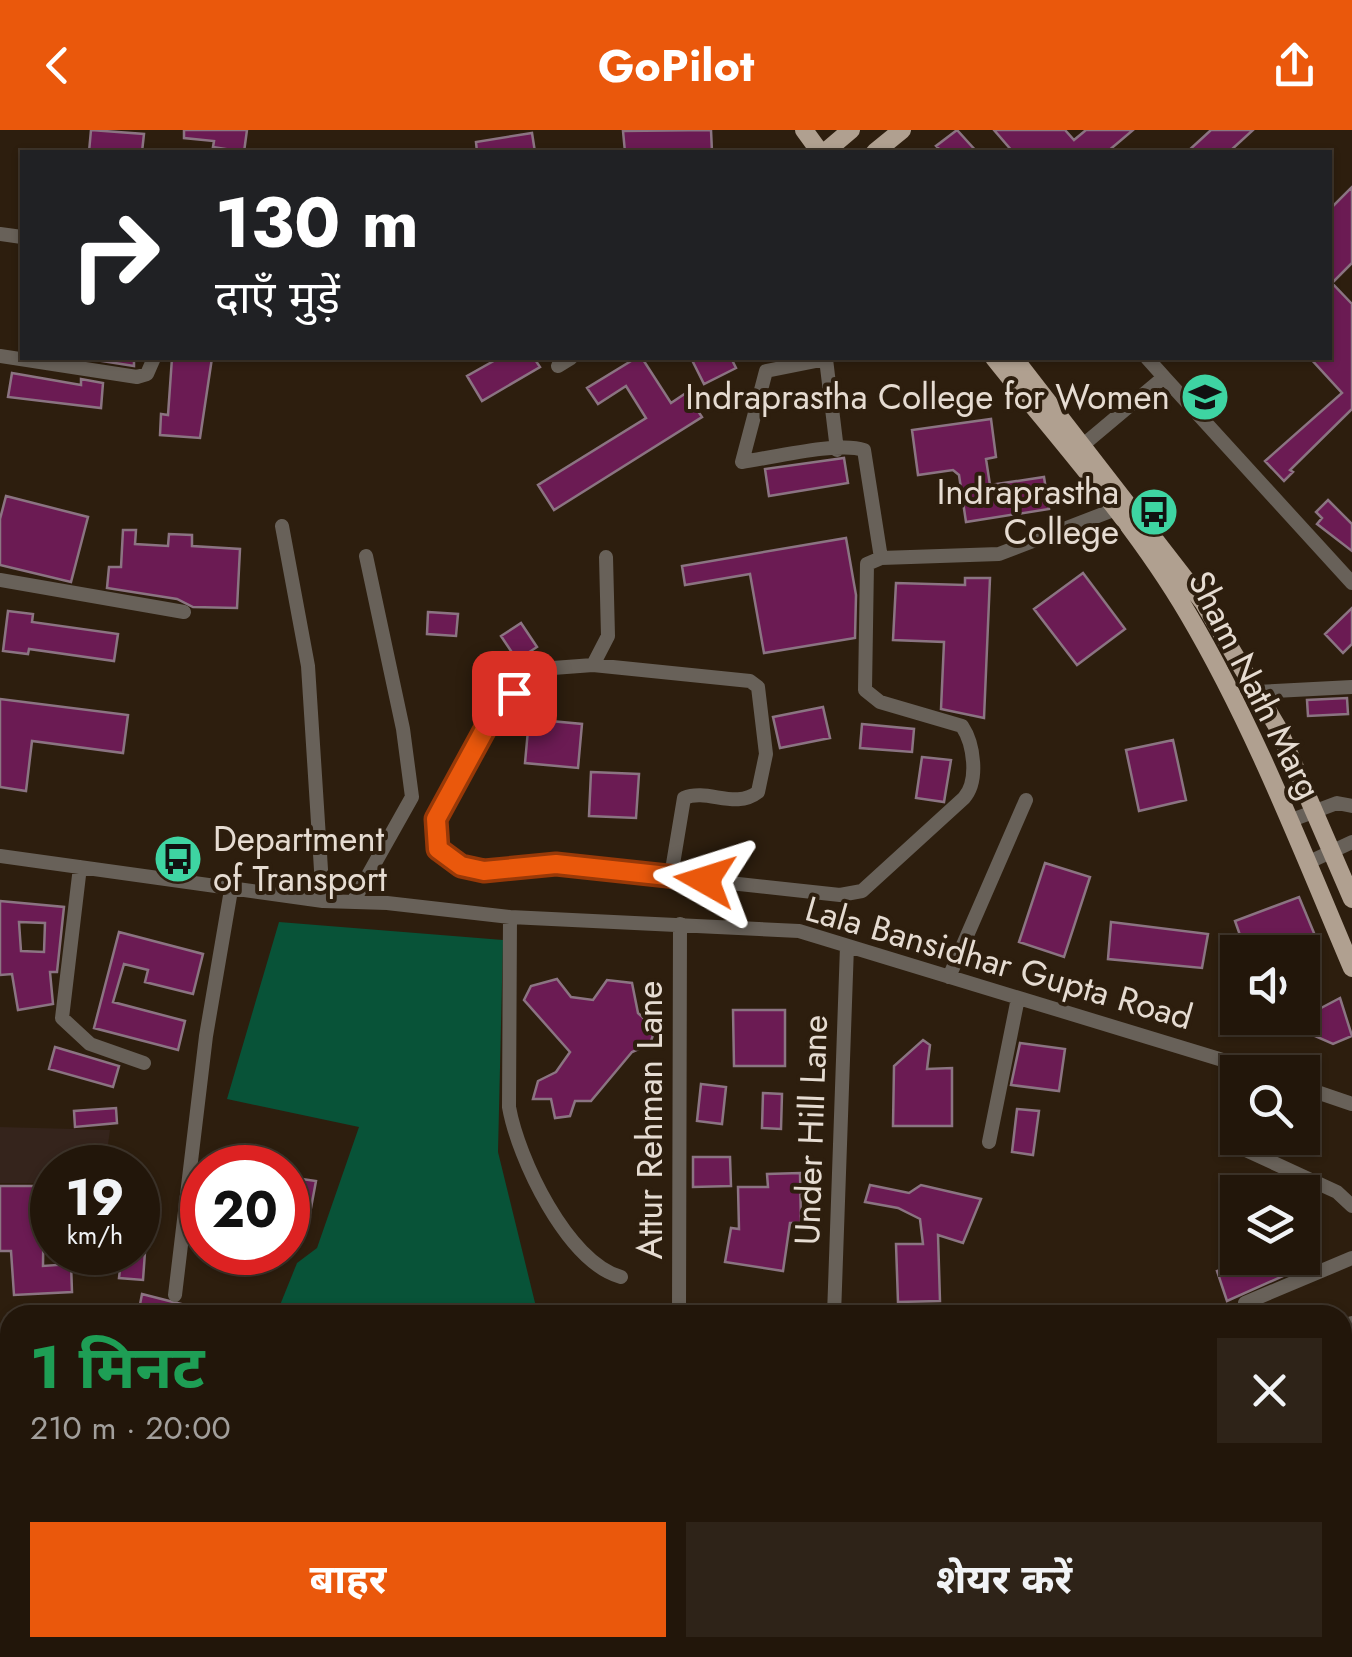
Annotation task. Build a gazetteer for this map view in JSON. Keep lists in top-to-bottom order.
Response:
{
  "streets": {
    "main road": ["Sham Nath Marg"],
    "street": ["Lala Bansidhar Gupta Road", "Attur Rehman Lane", "Under Hill Lane"]
  },
  "crossings": [
    ["Lala Bansidhar Gupta Road", "Attur Rehman Lane"],
    ["Lala Bansidhar Gupta Road", "Under Hill Lane"]
  ],
  "places": {
    "school or university": ["Indraprastha College for Women"],
    "bus stop": ["Indraprastha College", "Department of Transport"]
  },
  "page": {
    "header": "GoPilot",
    "turn": ["130 m", "दाएँ मुड़ें"],
    "speed": "19 km/h",
    "limit": "20",
    "heading": ["1 मिनट", "210 m · 20:00"],
    "buttons": ["बाहर", "शेयर करें"]
  }
}
